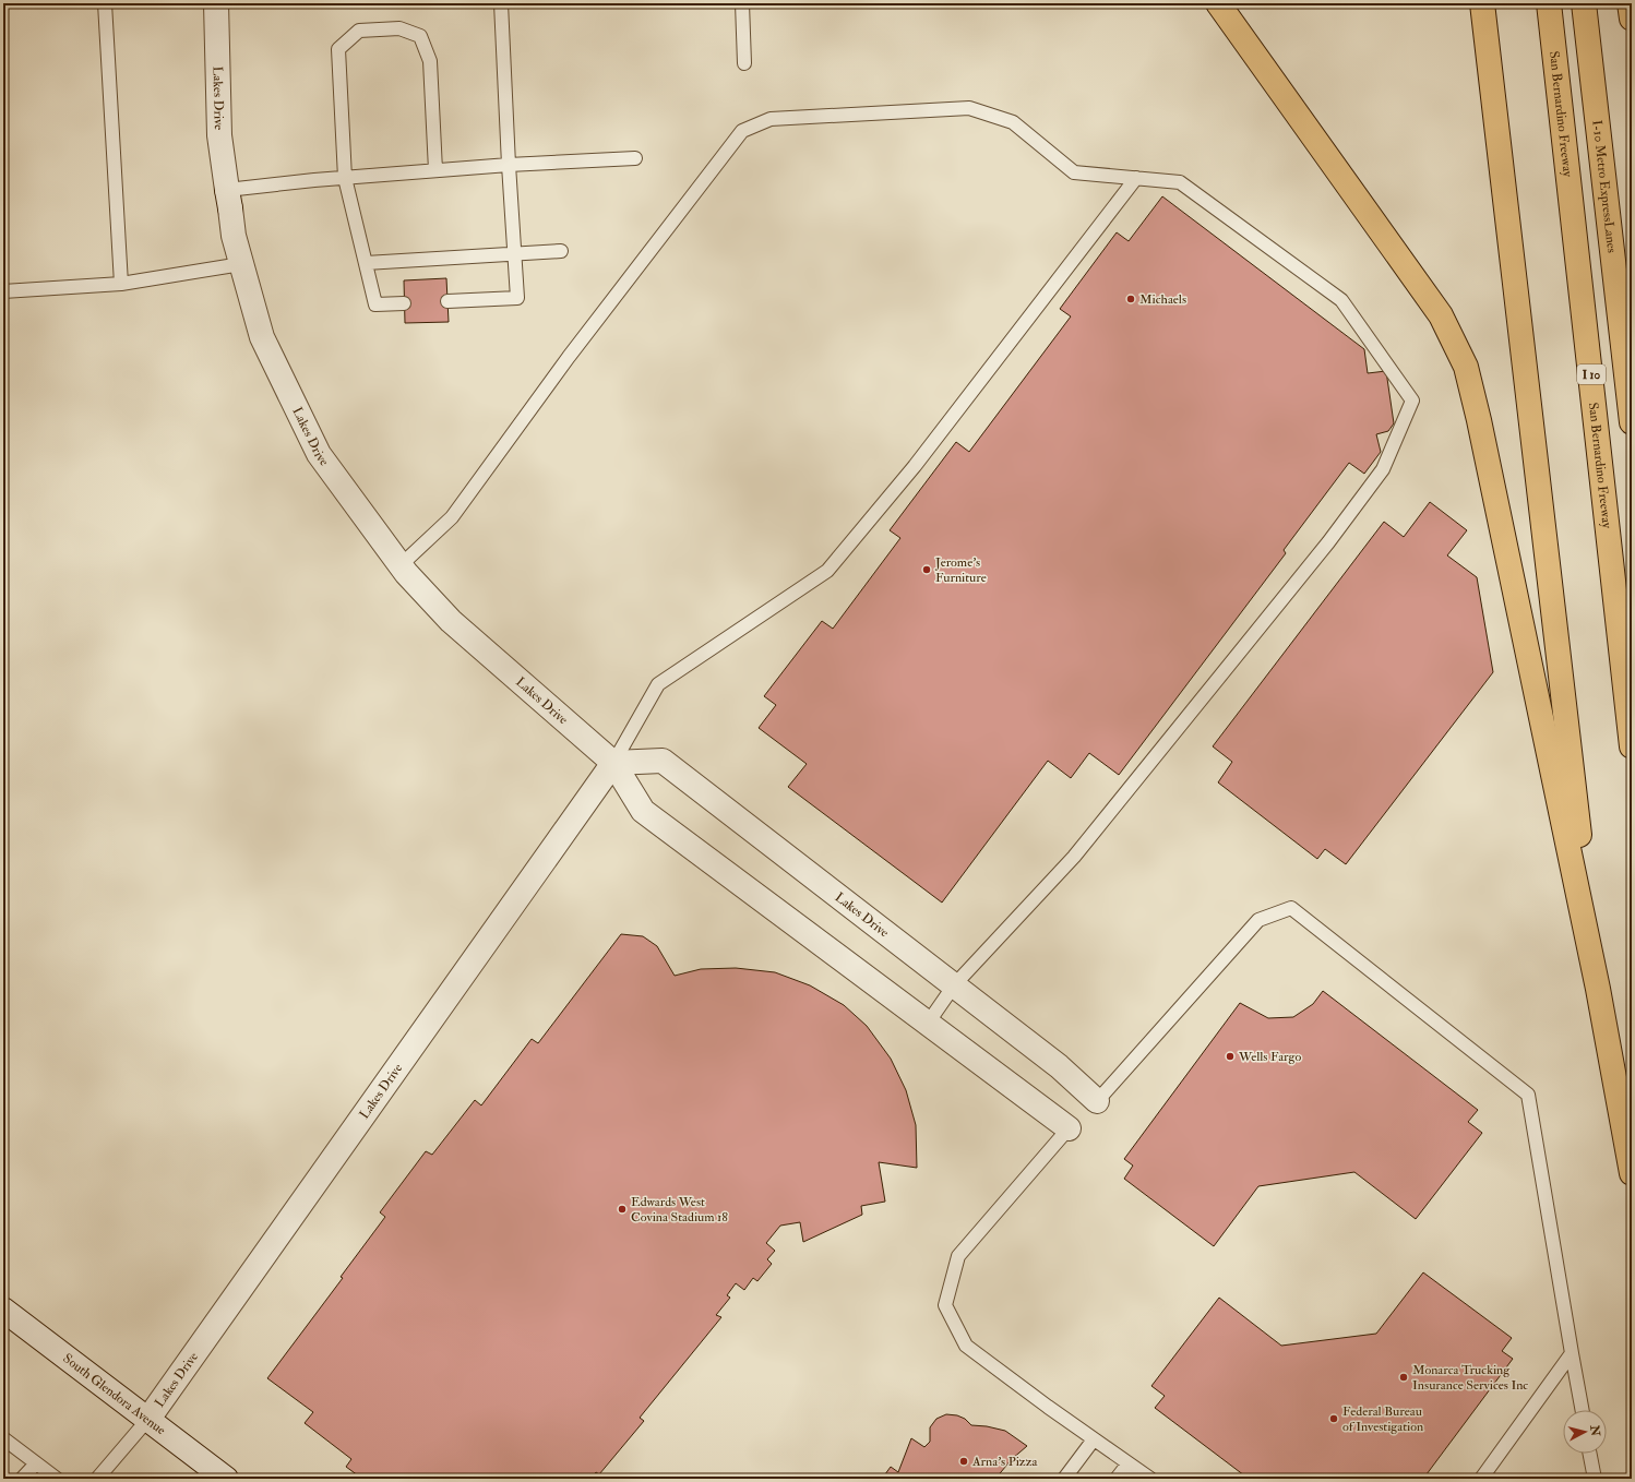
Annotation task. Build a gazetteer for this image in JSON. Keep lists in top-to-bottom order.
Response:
{
  "streets": {
    "highway": ["San Bernardino Freeway", "I-10 Metro ExpressLanes", "I 10"],
    "street": ["Lakes Drive", "South Glendora Avenue"]
  },
  "crossings": [
    ["Lakes Drive", "South Glendora Avenue"]
  ],
  "places": [
    "Michaels",
    "Jerome's Furniture",
    "Wells Fargo",
    "Edwards West Covina Stadium 18",
    "Monarca Trucking Insurance Services Inc",
    "Federal Bureau of Investigation",
    "Arna's Pizza"
  ],
  "north": "right"
}
